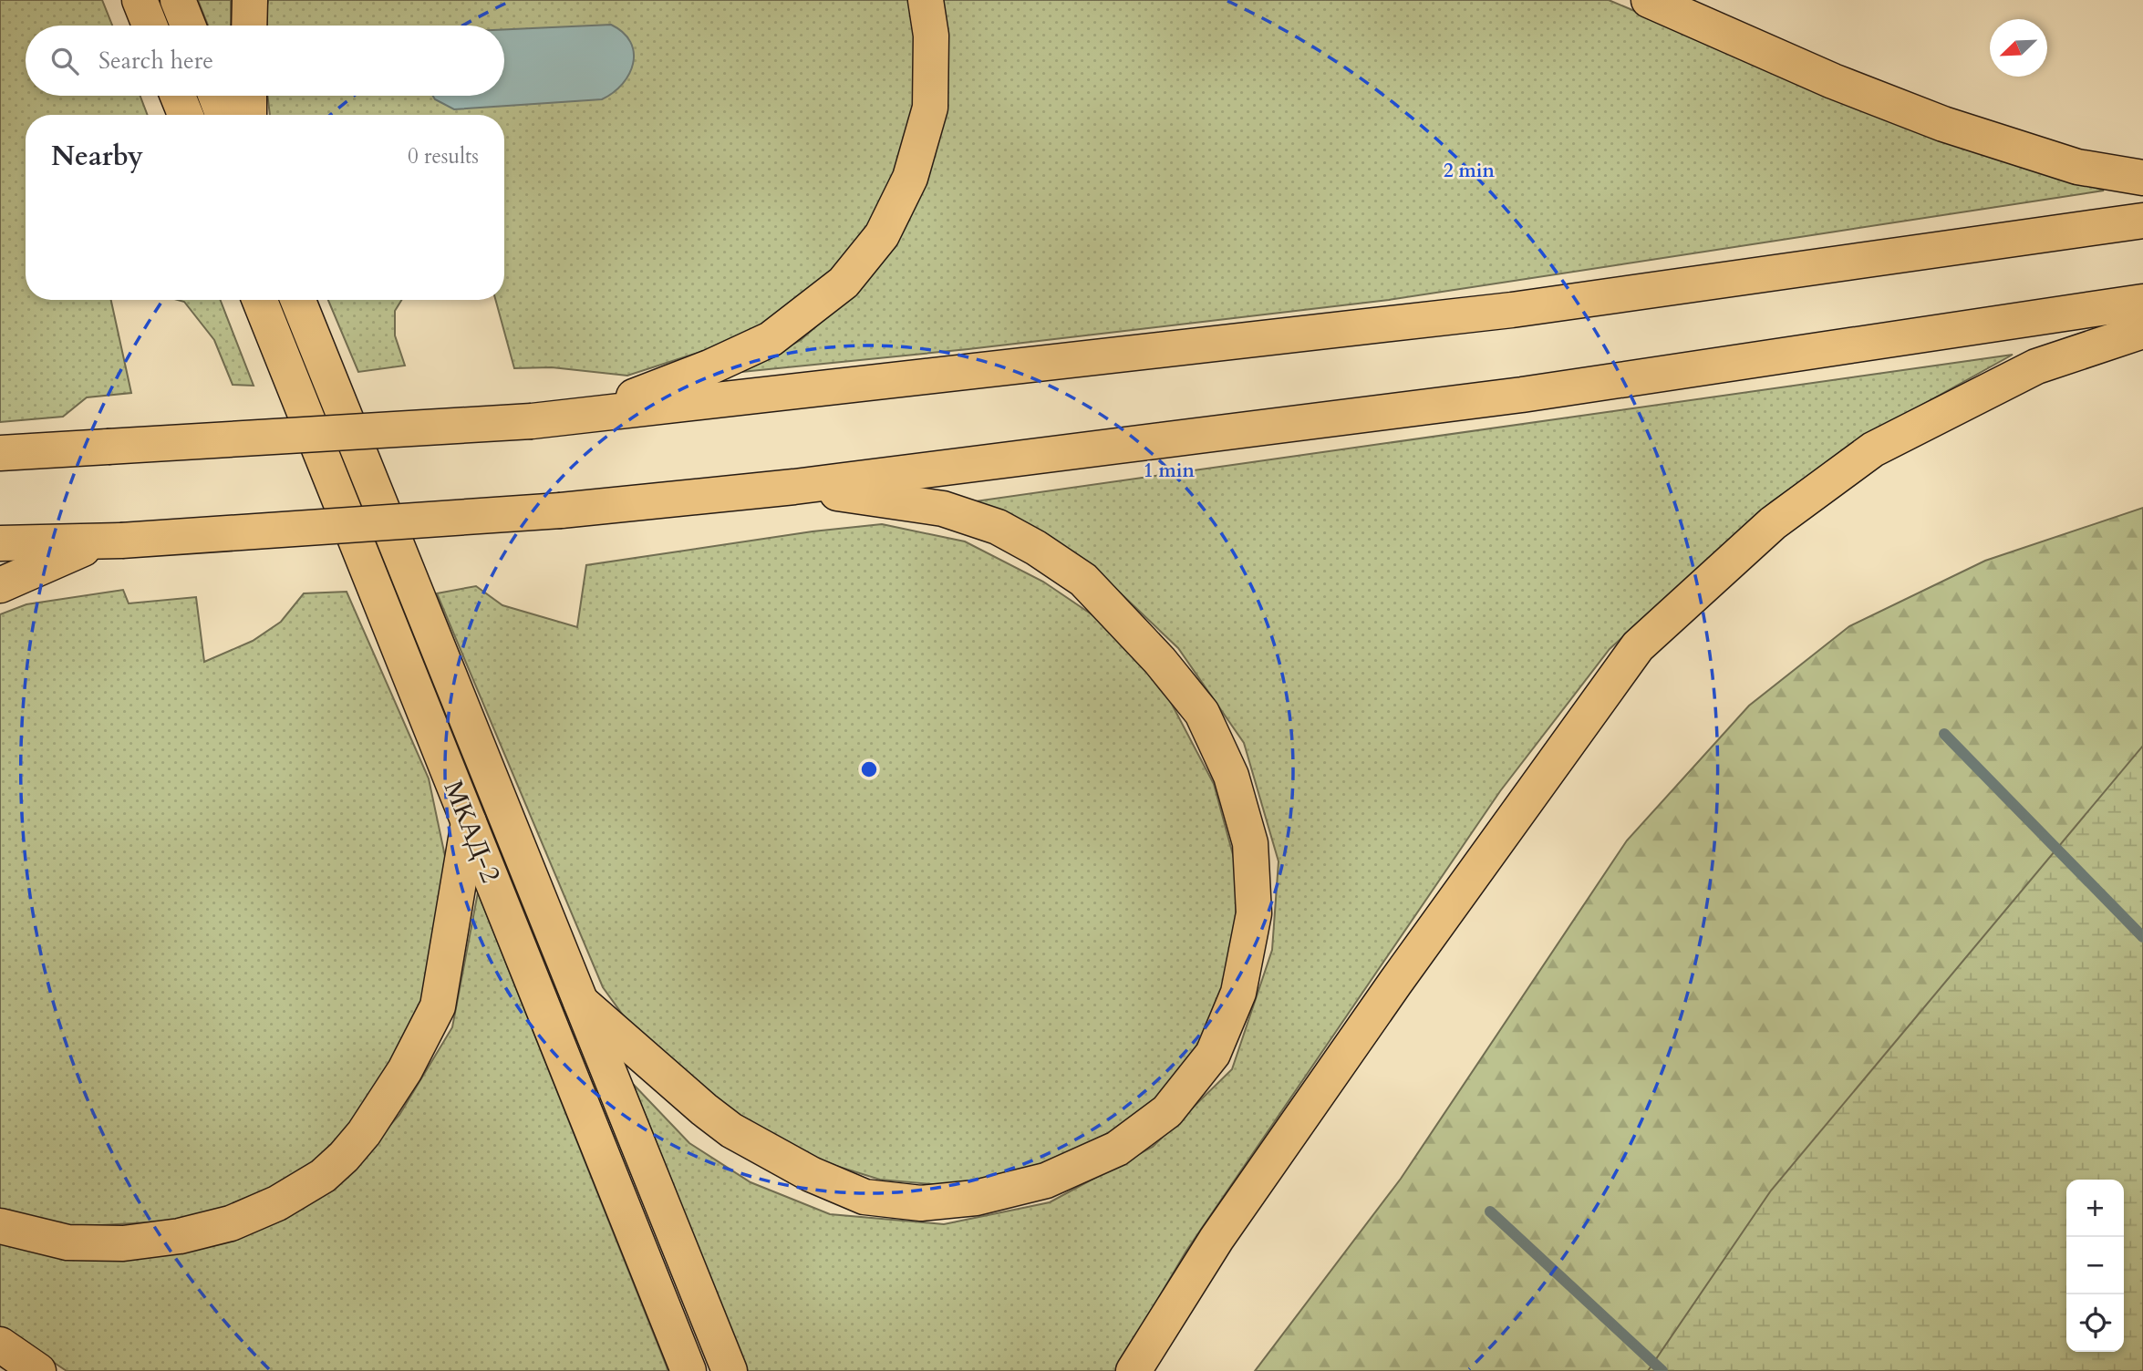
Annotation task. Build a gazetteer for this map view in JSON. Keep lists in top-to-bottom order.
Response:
{
  "streets": {
    "highway": ["МКАД-2"]
  },
  "north": "bottom left",
  "page": {
    "search": "Search here",
    "heading": ["Nearby", "0 results"],
    "map_buttons": ["+", "−"]
  },
  "rings": ["2 min", "1 min"]
}
